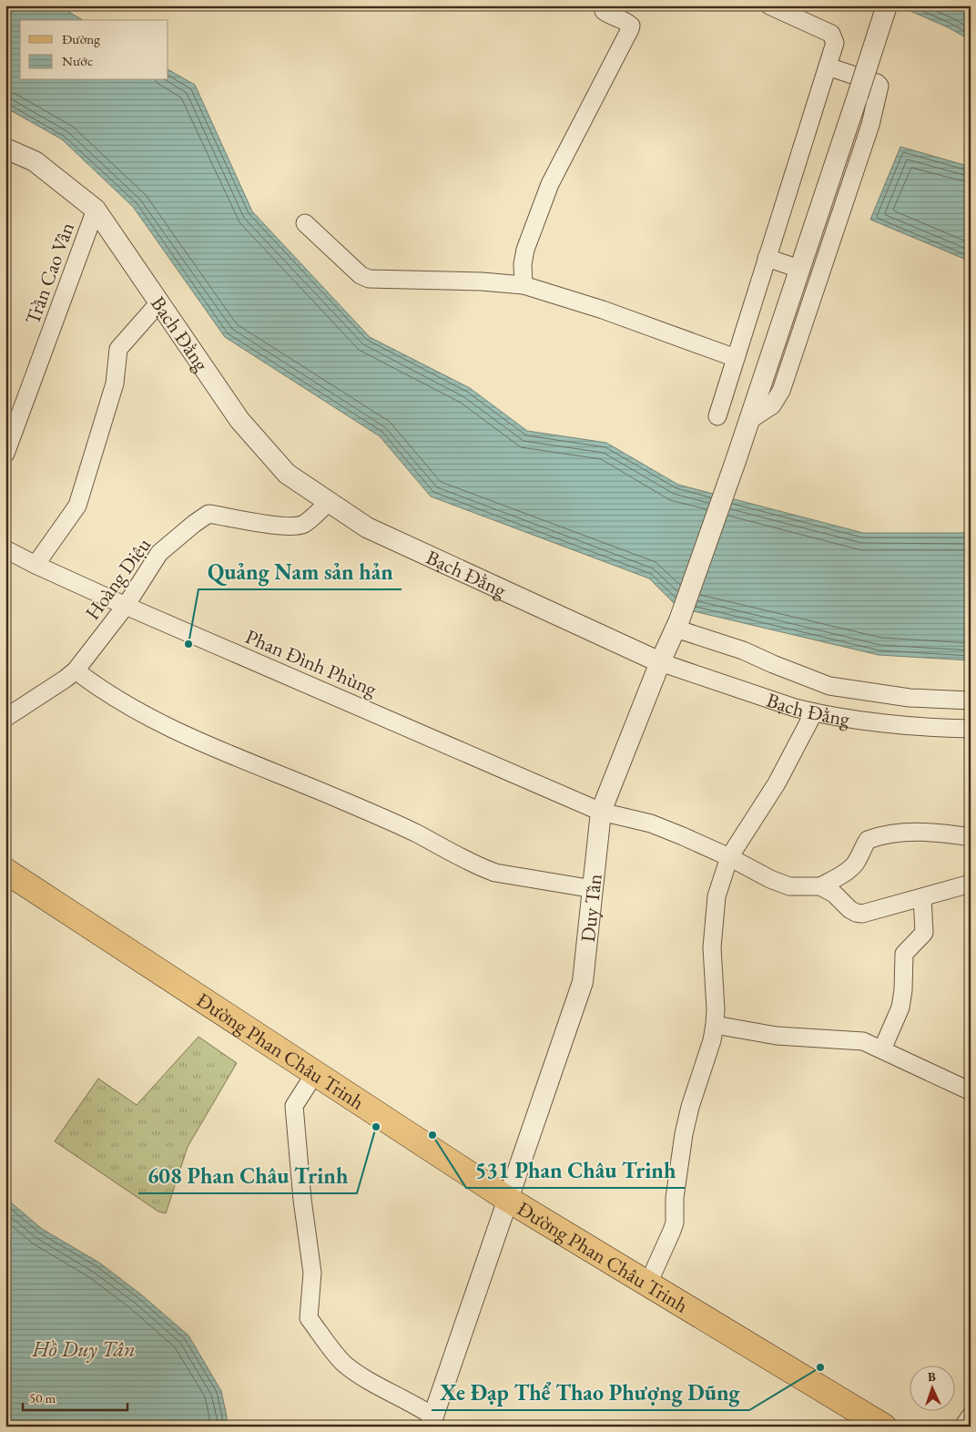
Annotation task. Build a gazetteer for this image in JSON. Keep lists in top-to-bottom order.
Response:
{
  "streets": {
    "main road": ["Đường Phan Châu Trinh"],
    "street": [
      "Trần Cao Vân",
      "Bạch Đằng",
      "Hoàng Diệu",
      "Phan Đình Phùng",
      "Duy Tân"
    ]
  },
  "crossings": [
    ["Trần Cao Vân", "Bạch Đằng"],
    ["Bạch Đằng", "Hoàng Diệu"],
    ["Bạch Đằng", "Duy Tân"],
    ["Hoàng Diệu", "Phan Đình Phùng"],
    ["Phan Đình Phùng", "Duy Tân"],
    ["Duy Tân", "Đường Phan Châu Trinh"]
  ],
  "water": ["Hồ Duy Tân"],
  "places": [
    "Quảng Nam sản hản",
    "608 Phan Châu Trinh",
    "531 Phan Châu Trinh",
    "Xe Đạp Thể Thao Phượng Dũng"
  ],
  "legend": ["Đường", "Nước"],
  "scale_bar": "50 m",
  "north": "top"
}
